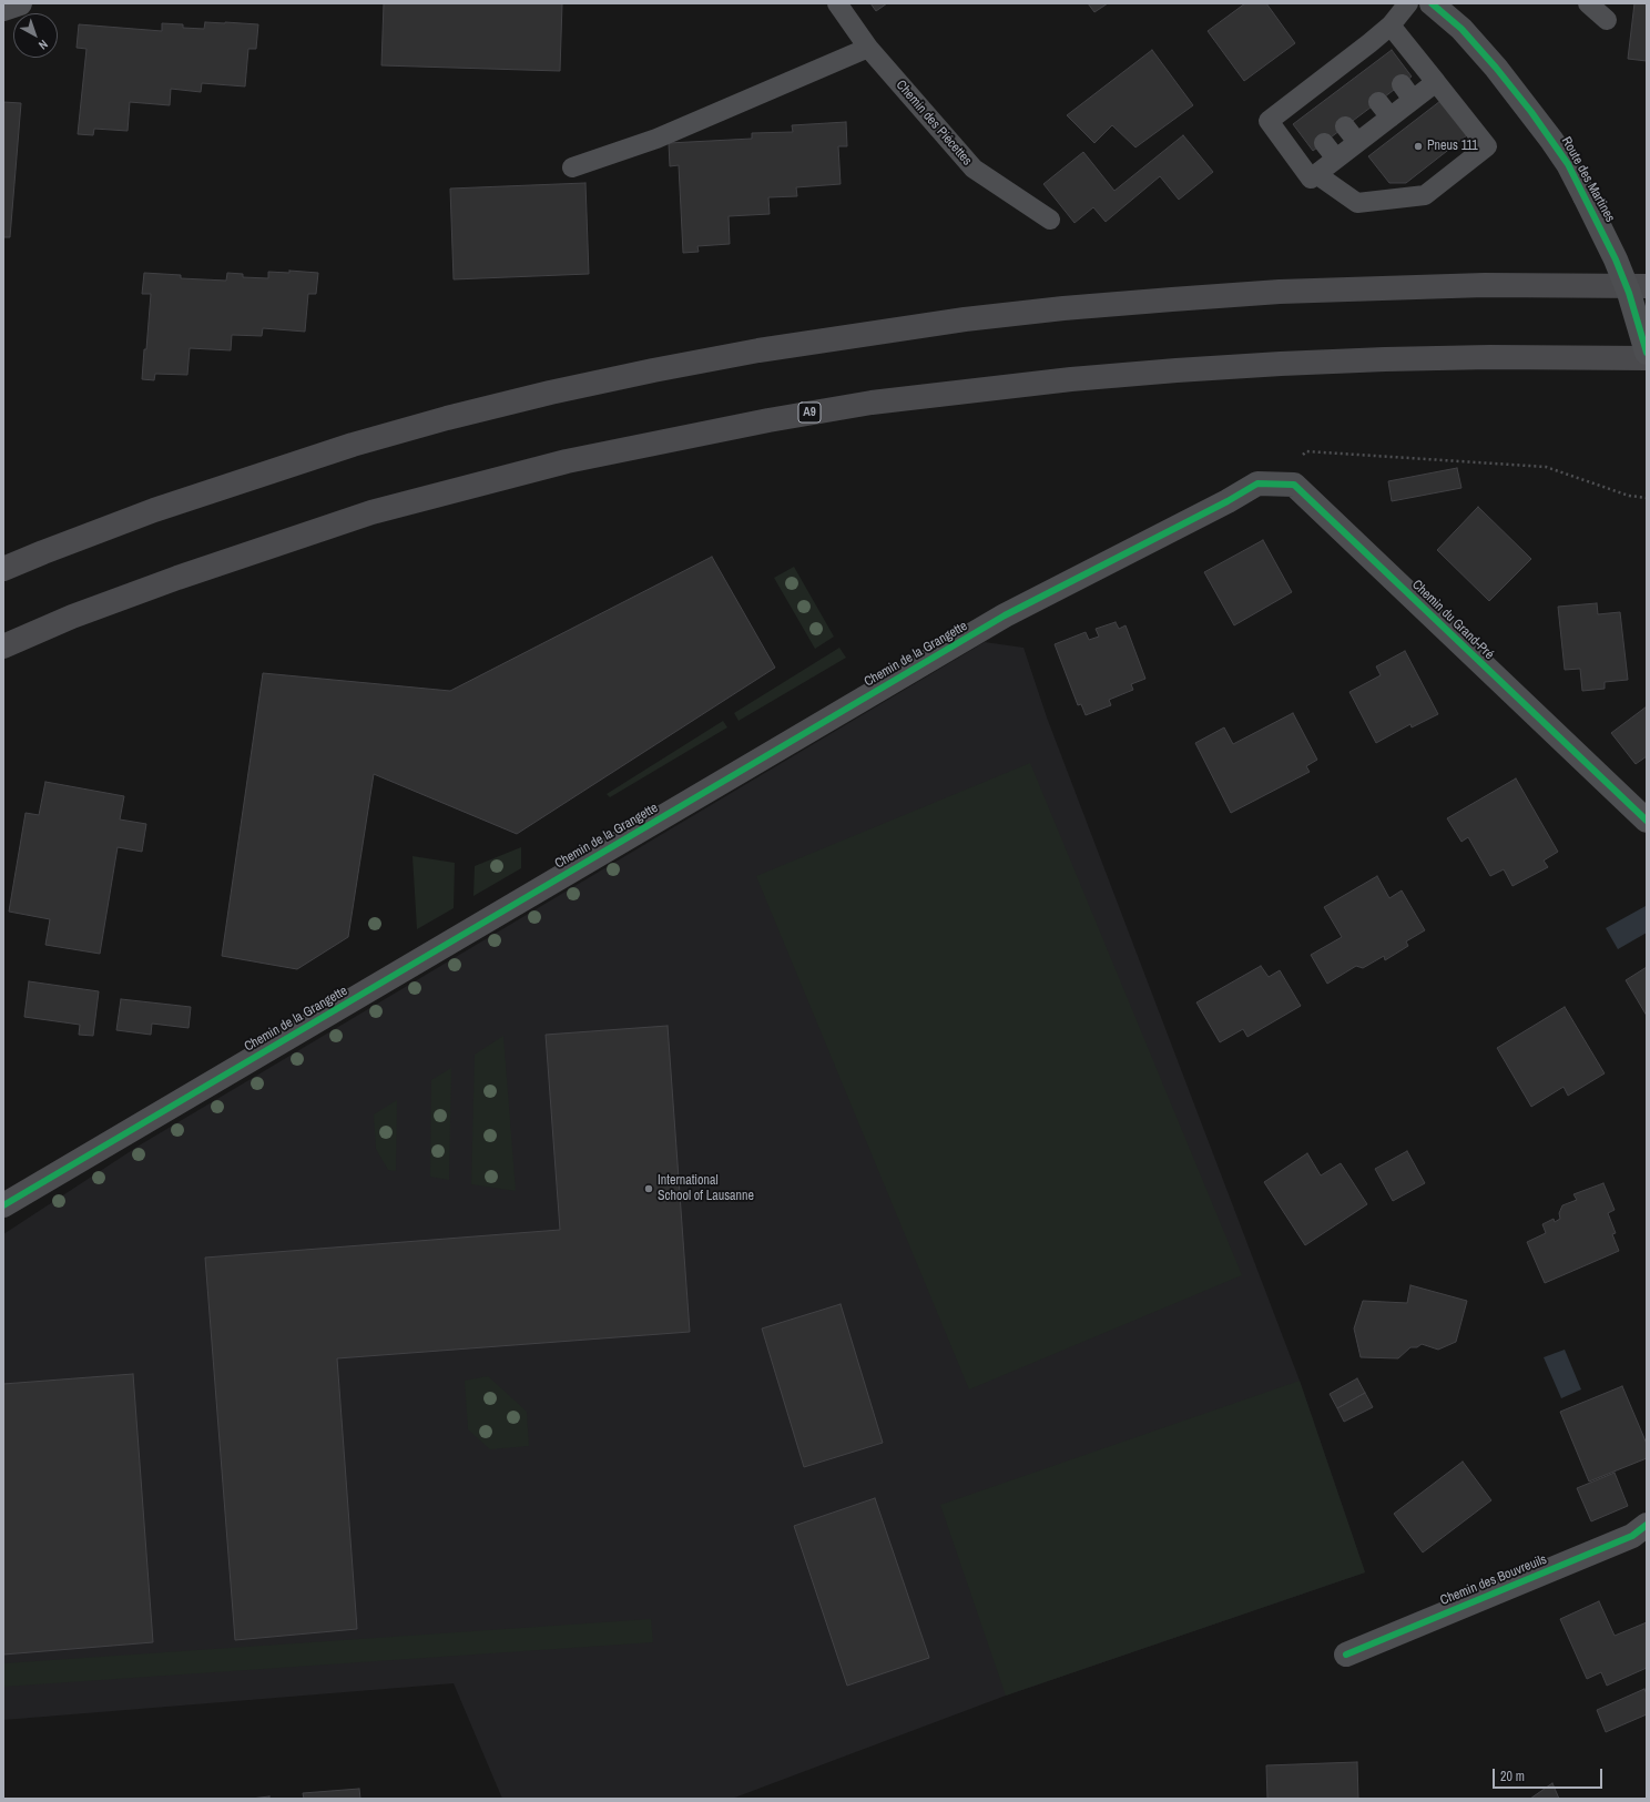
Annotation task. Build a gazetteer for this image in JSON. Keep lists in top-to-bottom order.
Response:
{
  "streets": {
    "highway": ["A9"],
    "street": [
      "Route des Martines",
      "Chemin du Grand-Pré",
      "Chemin de la Grangette",
      "Chemin des Bouvreuils"
    ],
    "lane": ["Chemin des Piécettes"]
  },
  "crossings": [
    ["Chemin du Grand-Pré", "Chemin de la Grangette"]
  ],
  "places": ["Pneus 111", "International School of Lausanne"],
  "scale_bar": "20 m",
  "north": "bottom right"
}
